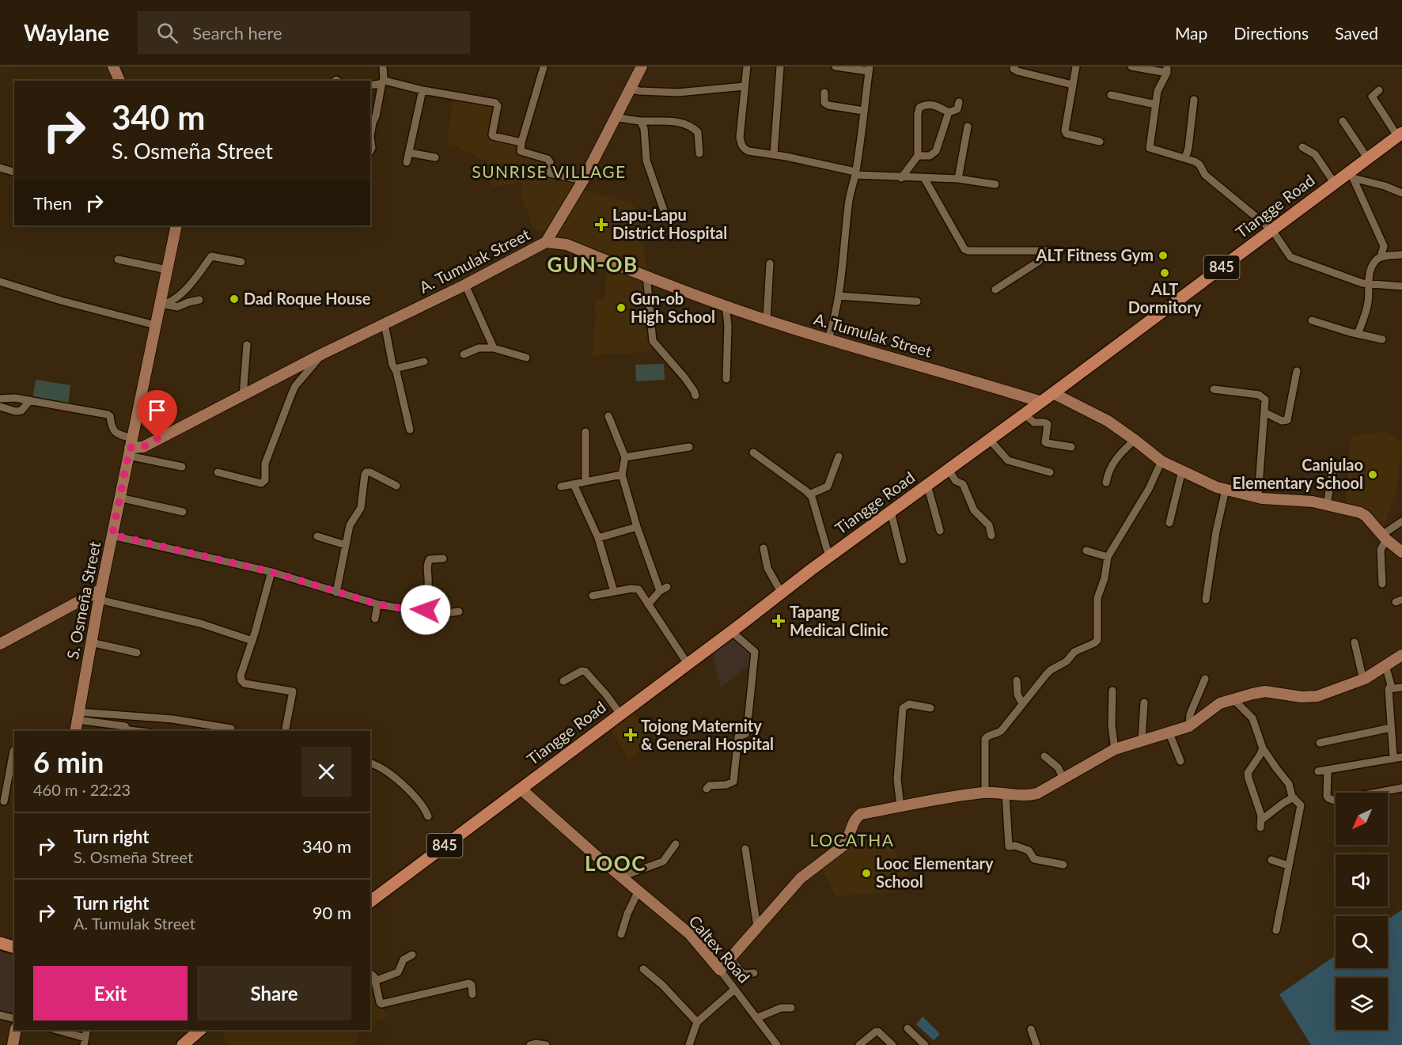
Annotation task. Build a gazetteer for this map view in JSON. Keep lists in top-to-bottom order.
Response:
{
  "streets": {
    "main road": ["Tiangge Road", "845"],
    "street": ["A. Tumulak Street", "S. Osmeña Street", "Caltex Road"]
  },
  "crossings": [
    ["Tiangge Road", "A. Tumulak Street"],
    ["Tiangge Road", "Caltex Road"],
    ["A. Tumulak Street", "S. Osmeña Street"]
  ],
  "districts": [
    "SUNRISE VILLAGE",
    "GUN-OB",
    "LOCATHA",
    "LOOC"
  ],
  "places": {
    "health": ["Lapu-Lapu District Hospital", "Tapang Medical Clinic", "Tojong Maternity & General Hospital"],
    "other": [
      "ALT Fitness Gym",
      "ALT Dormitory",
      "Dad Roque House",
      "Gun-ob High School",
      "Canjulao Elementary School",
      "Looc Elementary School"
    ]
  },
  "north": "bottom left",
  "page": {
    "header": "Waylane",
    "search": "Search here",
    "nav": ["Map", "Directions", "Saved"],
    "turn": ["340 m", "S. Osmeña Street"],
    "then": "Then",
    "heading": ["6 min", "460 m · 22:23"],
    "list": [
      {
        "name": "Turn right",
        "note": "S. Osmeña Street",
        "value": "340 m"
      },
      {
        "name": "Turn right",
        "note": "A. Tumulak Street",
        "value": "90 m"
      }
    ],
    "buttons": ["Exit", "Share"]
  }
}
